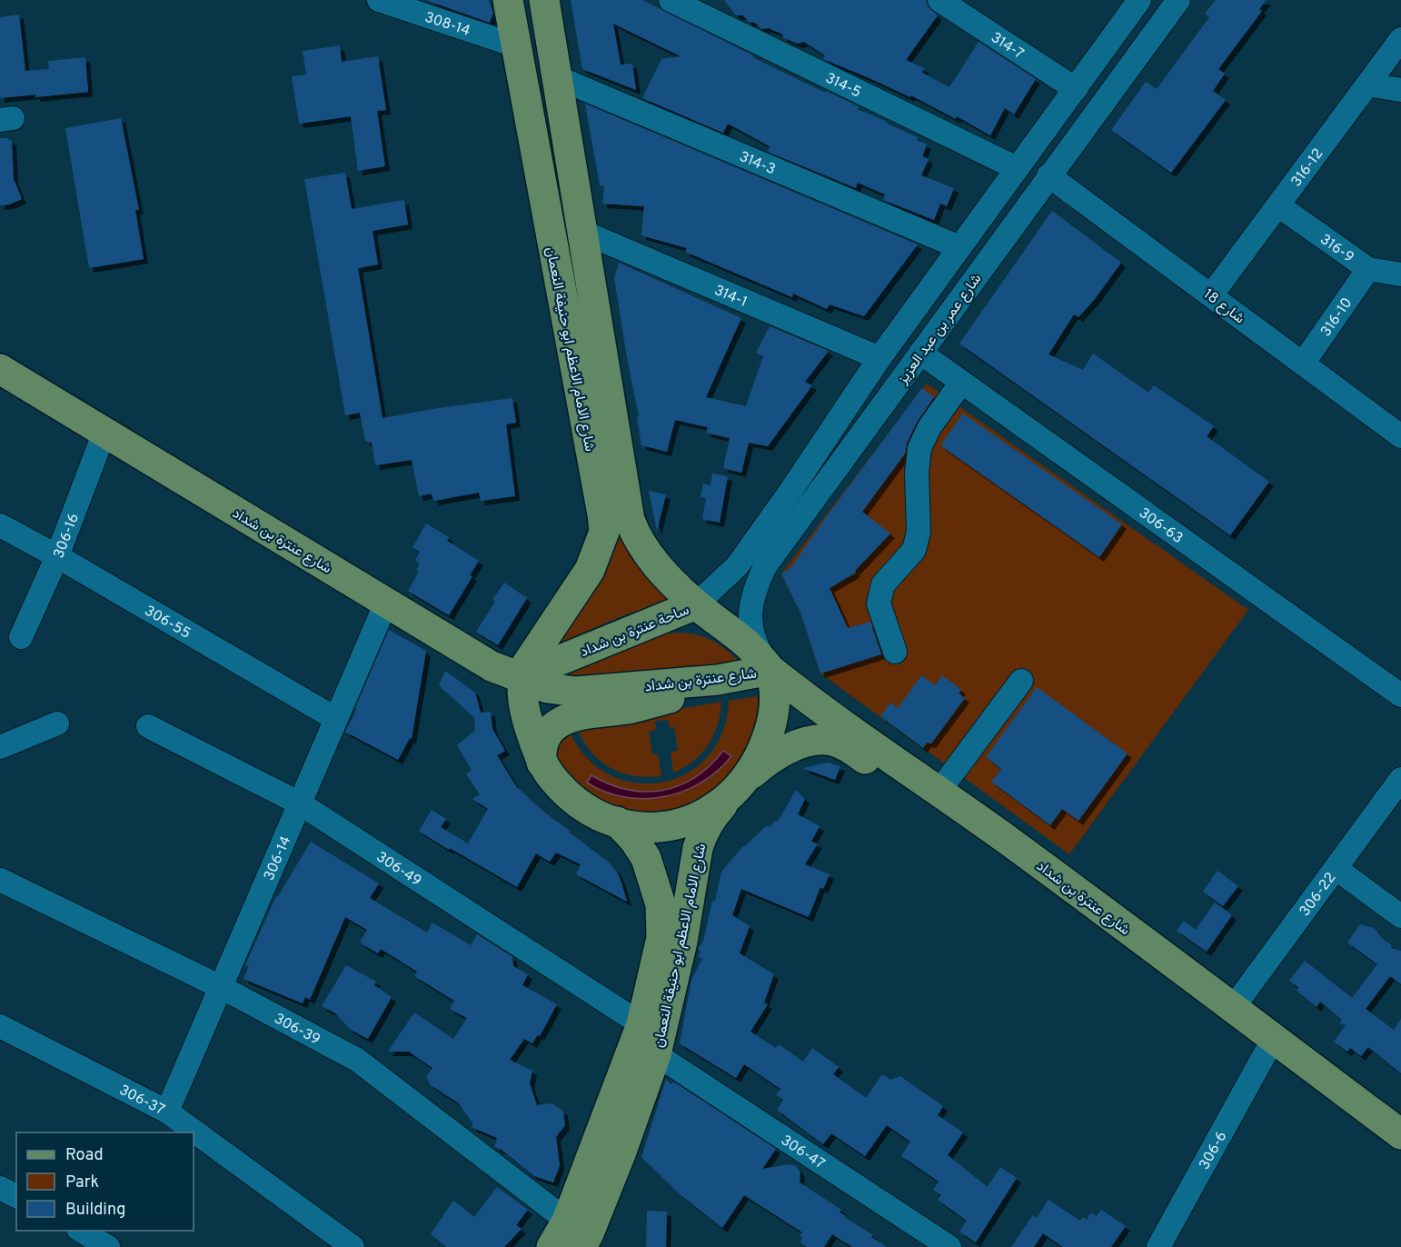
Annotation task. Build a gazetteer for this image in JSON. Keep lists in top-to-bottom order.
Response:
{
  "streets": {
    "main road": ["شارع الامام الاعظم ابو حنيفة النعمان", "شارع عنترة بن شداد", "ساحة عنترة بن شداد"],
    "street": [
      "308-14",
      "314-7",
      "314-5",
      "314-3",
      "316-12",
      "316-9",
      "314-1",
      "شارع 18",
      "316-10",
      "شارع عمر بن عبد العزيز",
      "306-63",
      "306-16",
      "306-55",
      "306-14",
      "306-49",
      "306-22",
      "306-39",
      "306-37",
      "306-47",
      "306-6"
    ]
  },
  "crossings": [
    ["308-14", "شارع الامام الاعظم ابو حنيفة النعمان"],
    ["314-7", "شارع عمر بن عبد العزيز"],
    ["314-5", "شارع عمر بن عبد العزيز"],
    ["314-3", "شارع عمر بن عبد العزيز"],
    ["314-3", "شارع الامام الاعظم ابو حنيفة النعمان"],
    ["316-12", "316-9"],
    ["316-12", "شارع 18"],
    ["316-9", "316-10"],
    ["314-1", "شارع عمر بن عبد العزيز"],
    ["314-1", "شارع الامام الاعظم ابو حنيفة النعمان"],
    ["شارع 18", "316-10"],
    ["شارع 18", "شارع عمر بن عبد العزيز"],
    ["شارع عمر بن عبد العزيز", "شارع الامام الاعظم ابو حنيفة النعمان"],
    ["شارع عمر بن عبد العزيز", "306-63"],
    ["شارع عمر بن عبد العزيز", "شارع عنترة بن شداد"],
    ["شارع عمر بن عبد العزيز", "ساحة عنترة بن شداد"],
    ["شارع الامام الاعظم ابو حنيفة النعمان", "شارع عنترة بن شداد"],
    ["شارع الامام الاعظم ابو حنيفة النعمان", "ساحة عنترة بن شداد"],
    ["شارع الامام الاعظم ابو حنيفة النعمان", "306-49"],
    ["شارع الامام الاعظم ابو حنيفة النعمان", "306-39"],
    ["شارع الامام الاعظم ابو حنيفة النعمان", "306-47"],
    ["306-16", "شارع عنترة بن شداد"],
    ["306-16", "306-55"],
    ["شارع عنترة بن شداد", "ساحة عنترة بن شداد"],
    ["شارع عنترة بن شداد", "306-14"],
    ["شارع عنترة بن شداد", "306-22"],
    ["شارع عنترة بن شداد", "306-6"],
    ["306-55", "306-14"],
    ["306-14", "306-49"],
    ["306-14", "306-39"],
    ["306-14", "306-37"]
  ],
  "legend": ["Road", "Park", "Building"]
}
